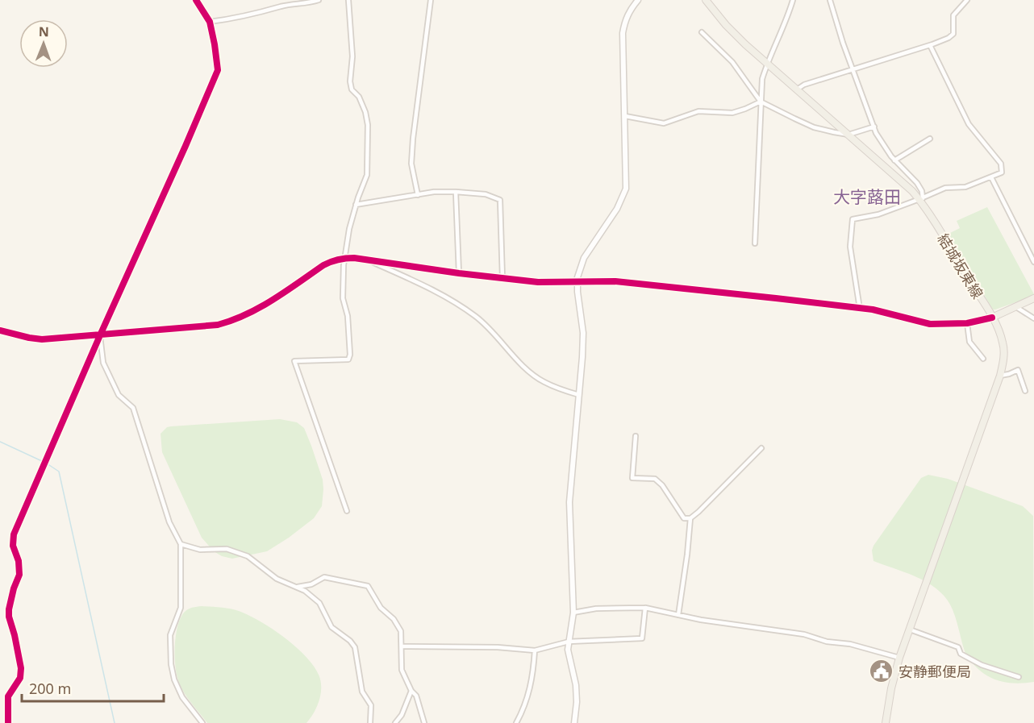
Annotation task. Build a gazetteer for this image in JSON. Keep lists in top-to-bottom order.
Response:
{
  "streets": {
    "main road": ["結城坂東線"]
  },
  "districts": ["大字蕗田"],
  "places": {
    "public building": ["安静郵便局"]
  },
  "scale_bar": "200 m",
  "north": "top"
}
